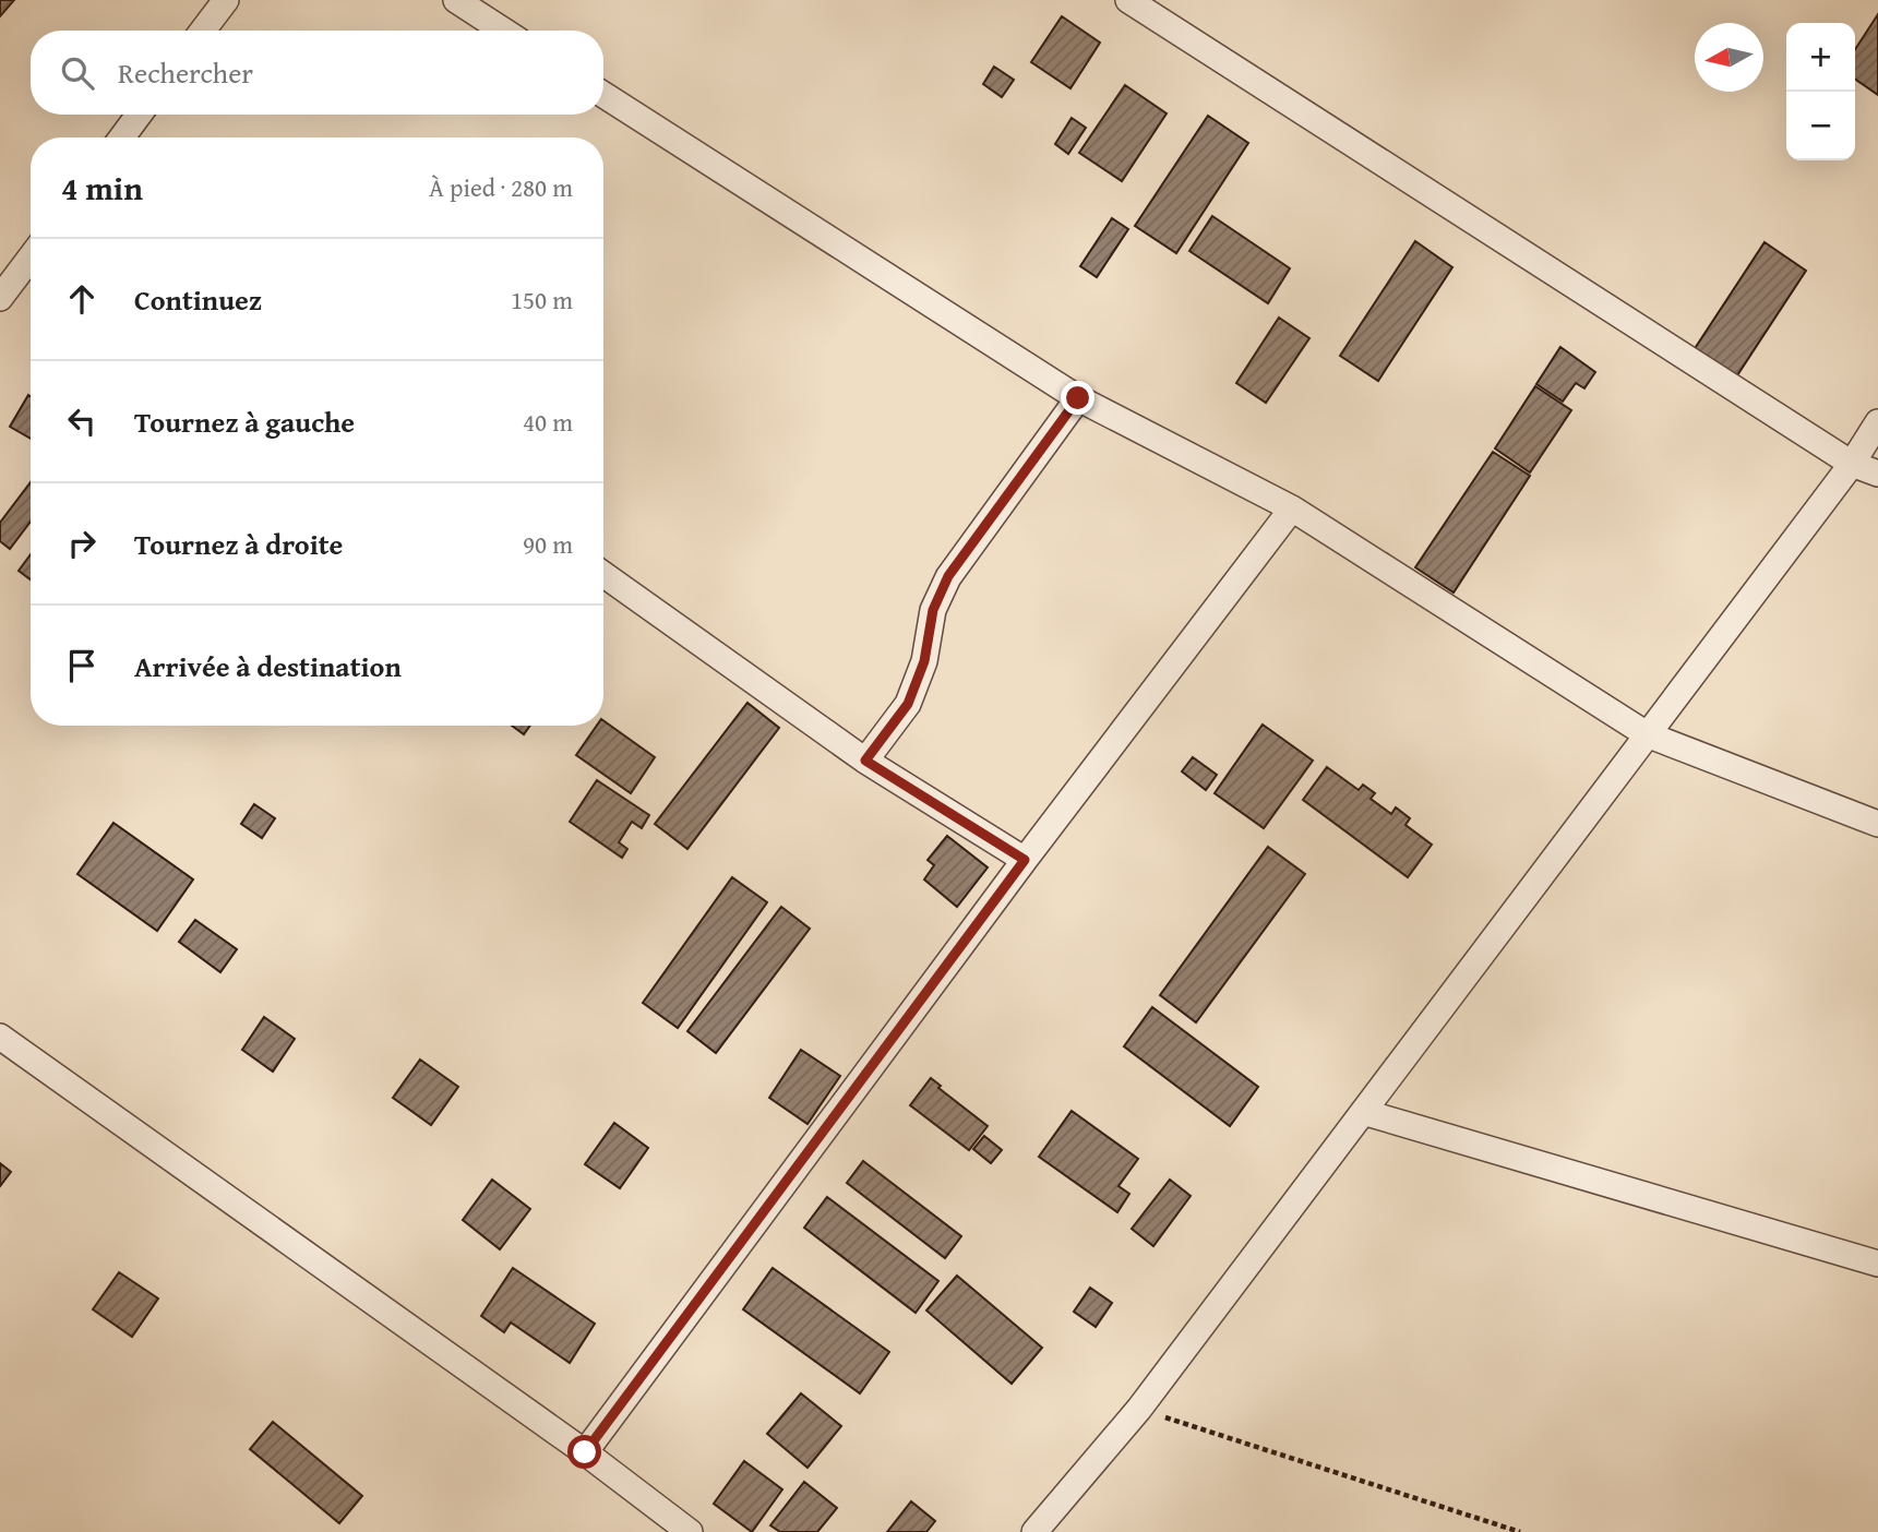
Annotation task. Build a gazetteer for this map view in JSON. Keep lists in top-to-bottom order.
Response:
{
  "north": "left",
  "page": {
    "map_buttons": ["+", "−"],
    "search": "Rechercher",
    "heading": ["4 min", "À pied · 280 m"],
    "list": [
      ["Continuez", "150 m"],
      ["Tournez à gauche", "40 m"],
      ["Tournez à droite", "90 m"],
      "Arrivée à destination"
    ]
  }
}
